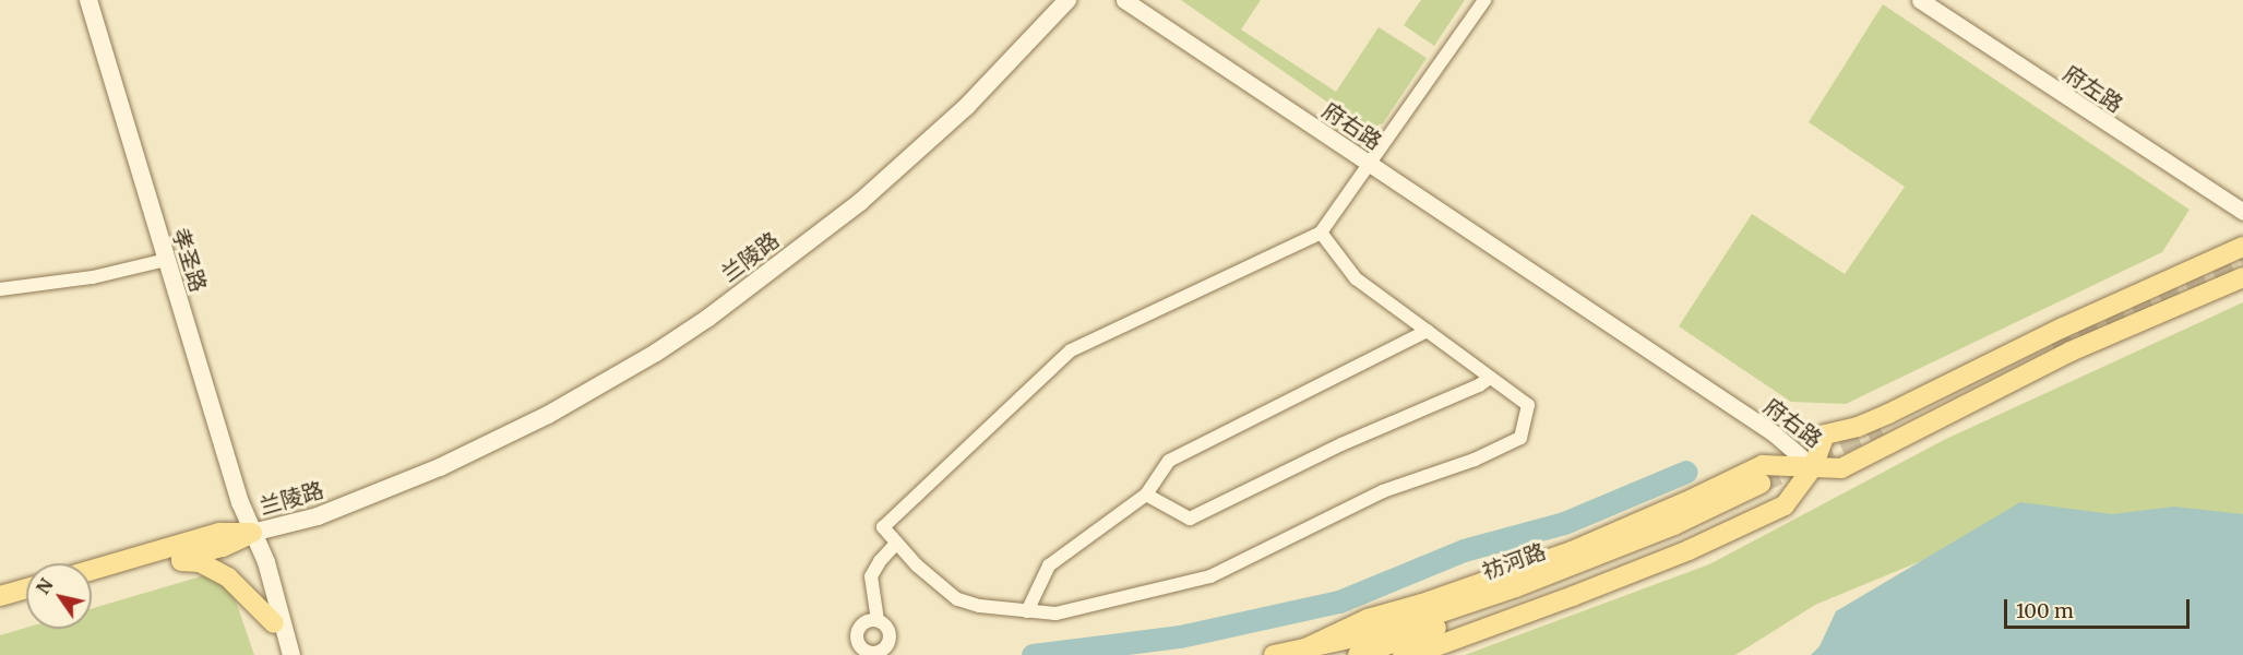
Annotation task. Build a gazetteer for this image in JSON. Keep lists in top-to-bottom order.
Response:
{
  "streets": {
    "main road": ["兰陵路", "孝圣路", "祊河路"],
    "street": ["府左路", "府右路"]
  },
  "crossings": [
    ["兰陵路", "孝圣路"]
  ],
  "scale_bar": "100 m",
  "north": "top left"
}
